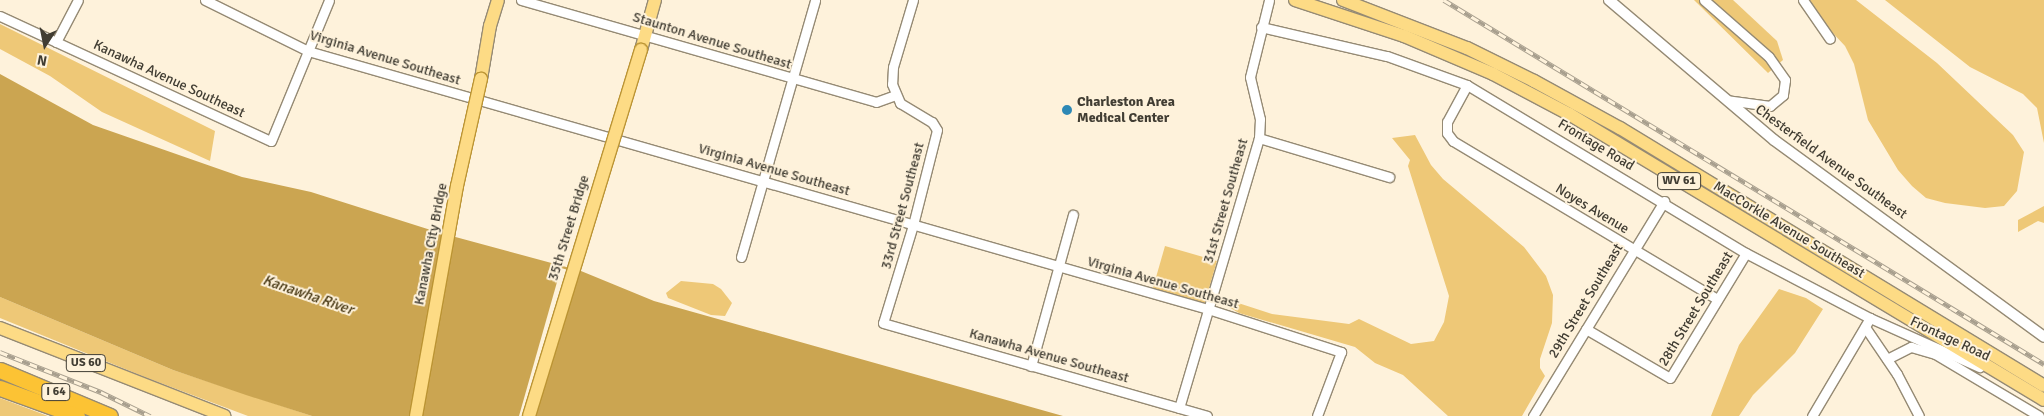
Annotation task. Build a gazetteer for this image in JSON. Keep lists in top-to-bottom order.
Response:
{
  "streets": {
    "highway": ["I 64"],
    "main road": [
      "WV 61",
      "35th Street Bridge",
      "MacCorkle Avenue Southeast",
      "Kanawha City Bridge",
      "US 60"
    ],
    "street": [
      "Staunton Avenue Southeast",
      "Virginia Avenue Southeast",
      "Kanawha Avenue Southeast",
      "Frontage Road",
      "Chesterfield Avenue Southeast",
      "31st Street Southeast",
      "33rd Street Southeast",
      "Noyes Avenue",
      "29th Street Southeast",
      "28th Street Southeast"
    ]
  },
  "crossings": [
    ["Staunton Avenue Southeast", "33rd Street Southeast"],
    ["Staunton Avenue Southeast", "35th Street Bridge"],
    ["Virginia Avenue Southeast", "Kanawha Avenue Southeast"],
    ["Virginia Avenue Southeast", "31st Street Southeast"],
    ["Virginia Avenue Southeast", "33rd Street Southeast"],
    ["Kanawha Avenue Southeast", "31st Street Southeast"],
    ["Kanawha Avenue Southeast", "33rd Street Southeast"],
    ["Frontage Road", "31st Street Southeast"],
    ["Frontage Road", "Noyes Avenue"],
    ["Frontage Road", "MacCorkle Avenue Southeast"],
    ["Frontage Road", "29th Street Southeast"],
    ["Frontage Road", "28th Street Southeast"],
    ["Noyes Avenue", "29th Street Southeast"],
    ["Noyes Avenue", "28th Street Southeast"],
    ["29th Street Southeast", "28th Street Southeast"]
  ],
  "water": ["Kanawha River"],
  "places": ["Charleston Area Medical Center"],
  "north": "bottom"
}
